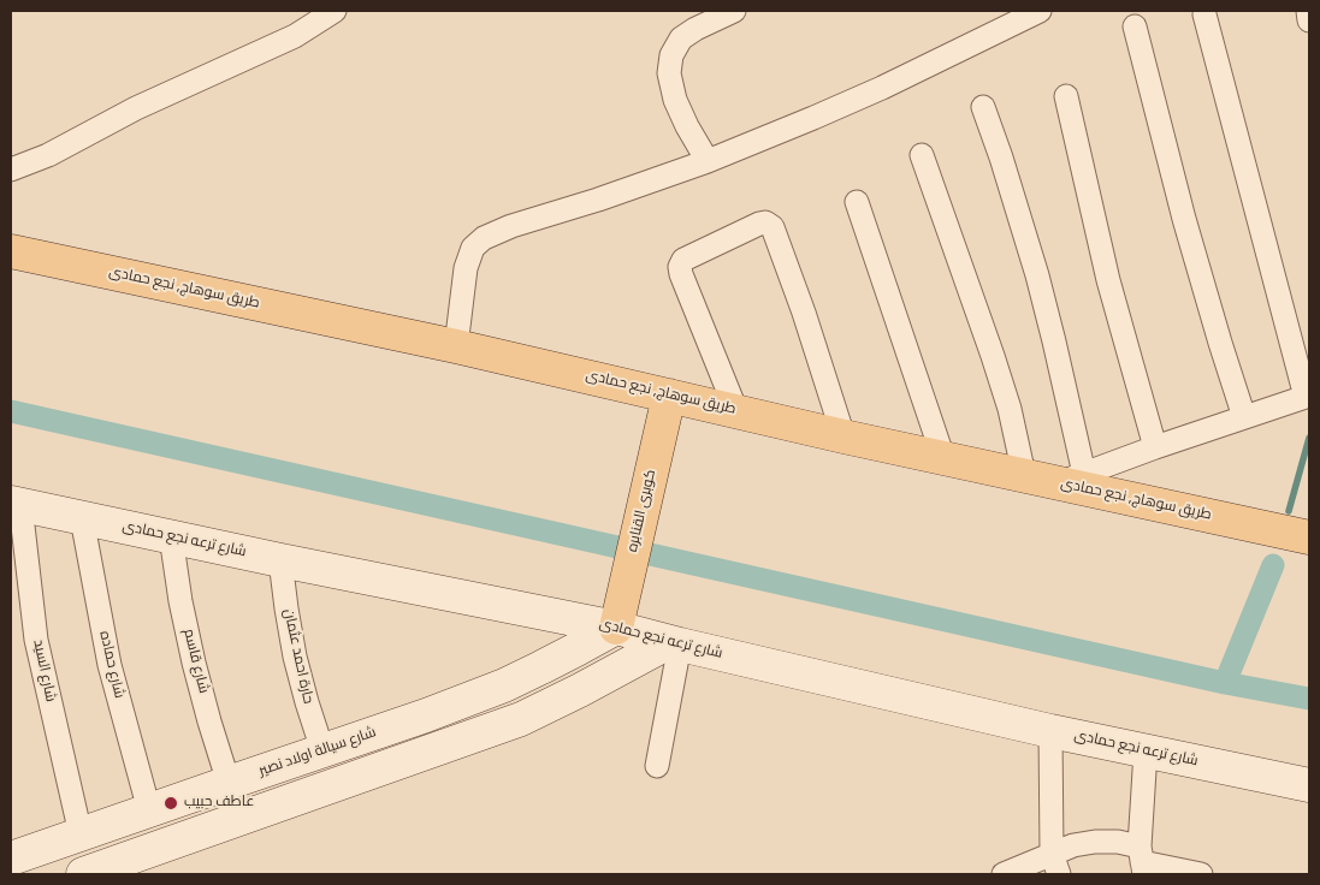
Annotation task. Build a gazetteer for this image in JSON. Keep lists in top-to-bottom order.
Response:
{
  "streets": {
    "main road": ["طريق سوهاج, نجع حمادى", "كوبرى القنابره"],
    "street": [
      "شارع ترعه نجع حمادى",
      "حارة احمد عثمان",
      "شارع قاسم",
      "شارع حماده",
      "شارع السيد",
      "شارع سيالة اولاد نصير"
    ]
  },
  "crossings": [
    ["طريق سوهاج, نجع حمادى", "كوبرى القنابره"],
    ["كوبرى القنابره", "شارع ترعه نجع حمادى"],
    ["كوبرى القنابره", "شارع سيالة اولاد نصير"],
    ["شارع ترعه نجع حمادى", "حارة احمد عثمان"],
    ["شارع ترعه نجع حمادى", "شارع قاسم"],
    ["شارع ترعه نجع حمادى", "شارع حماده"],
    ["شارع ترعه نجع حمادى", "شارع السيد"],
    ["شارع ترعه نجع حمادى", "شارع سيالة اولاد نصير"],
    ["حارة احمد عثمان", "شارع سيالة اولاد نصير"],
    ["شارع قاسم", "شارع سيالة اولاد نصير"],
    ["شارع حماده", "شارع سيالة اولاد نصير"],
    ["شارع السيد", "شارع سيالة اولاد نصير"]
  ],
  "places": ["عاطف حبيب"]
}
